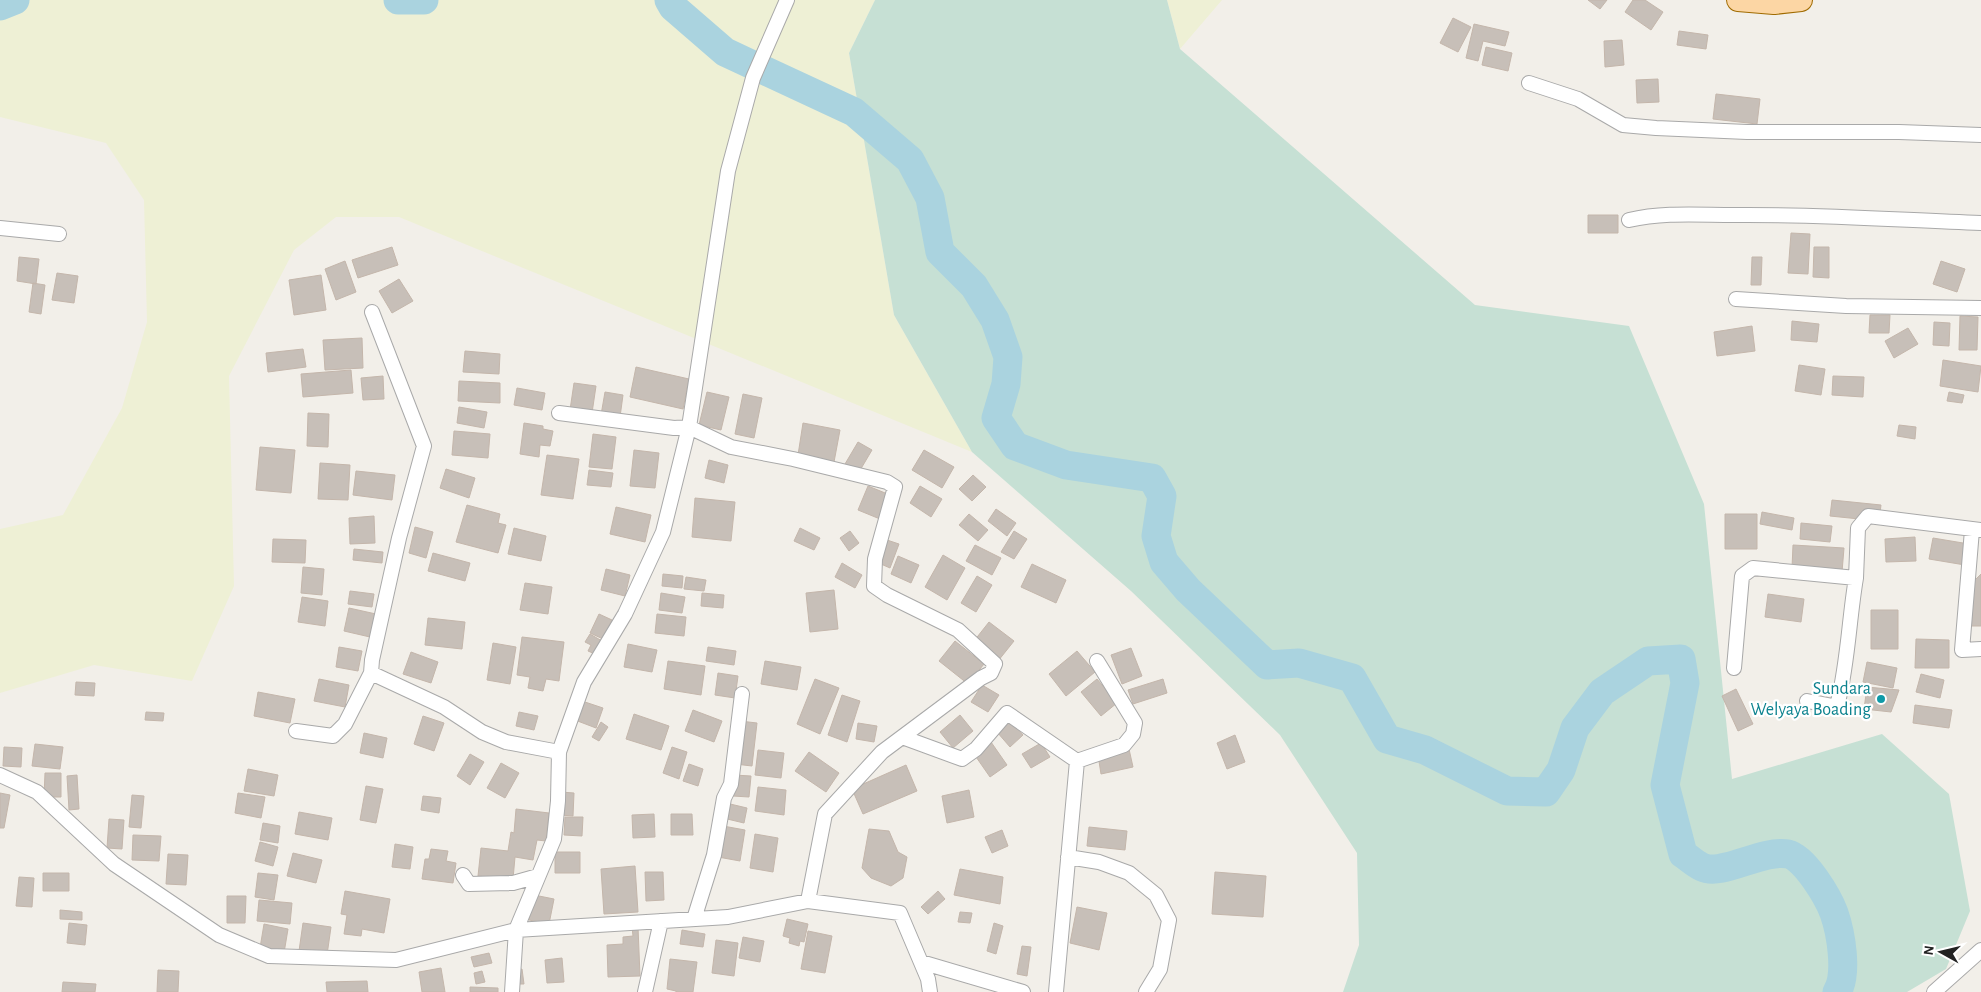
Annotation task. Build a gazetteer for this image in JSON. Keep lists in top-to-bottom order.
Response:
{
  "places": ["Sundara Welyaya Boading"],
  "north": "left"
}
